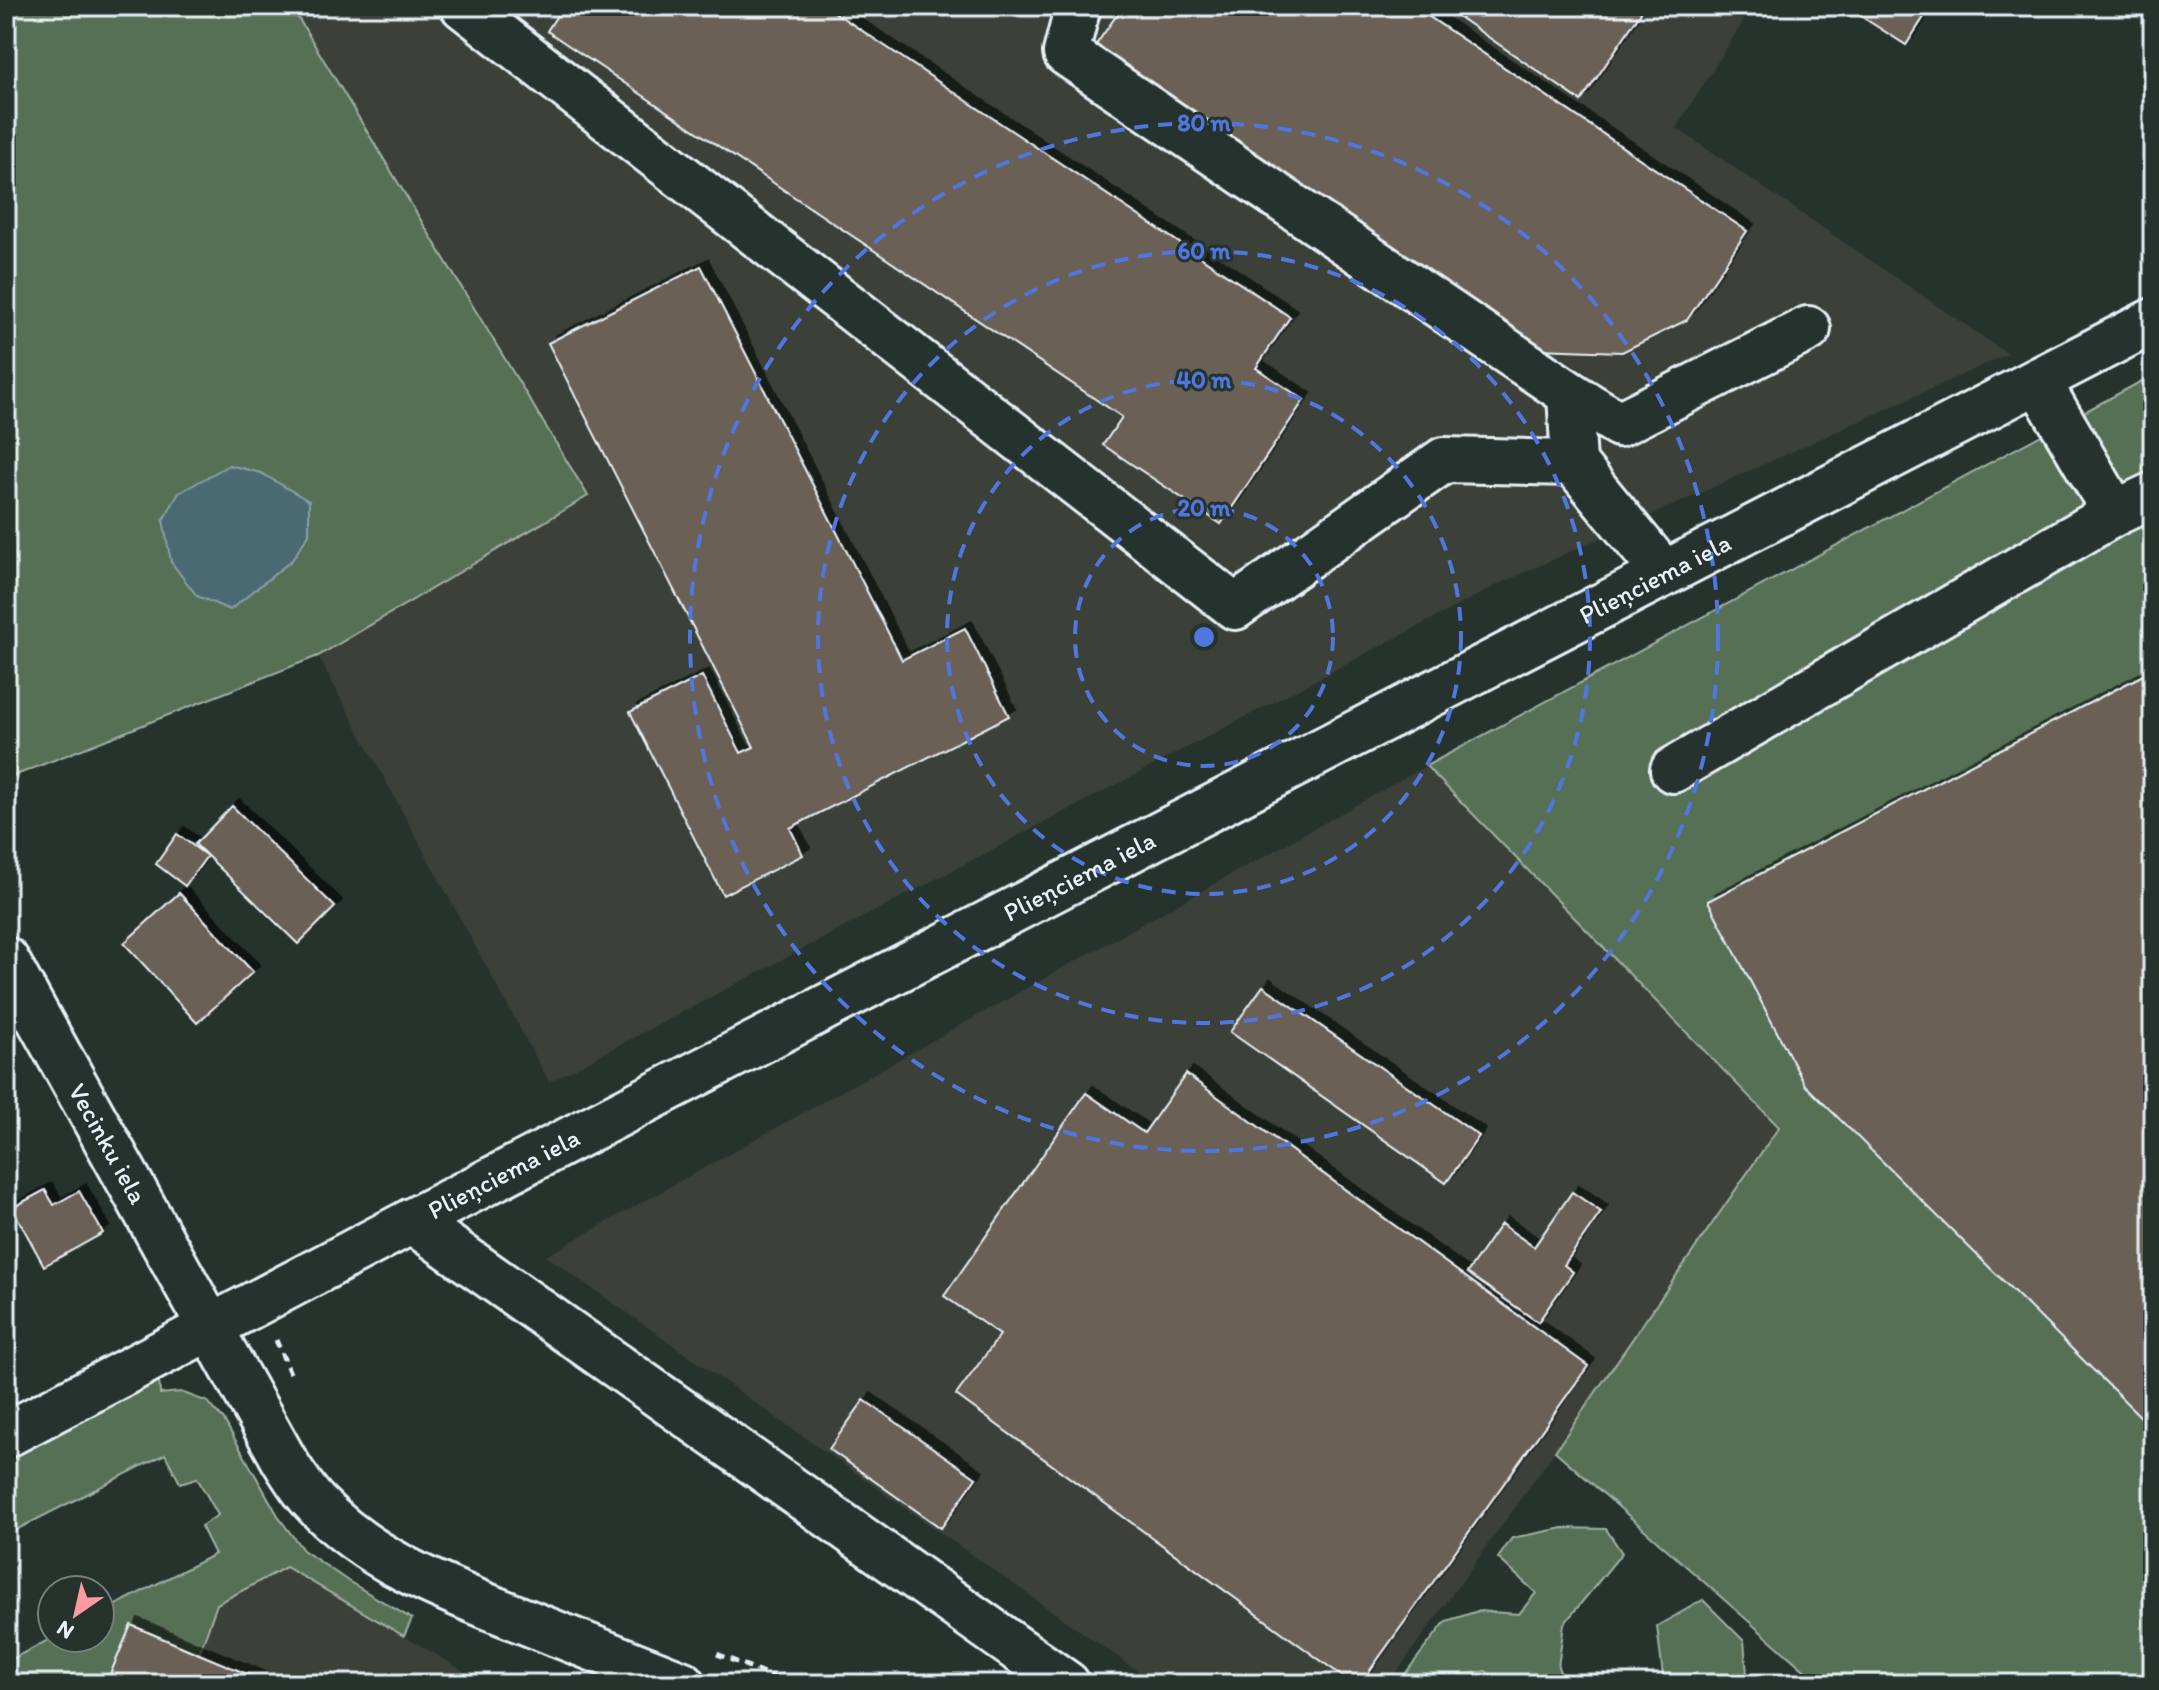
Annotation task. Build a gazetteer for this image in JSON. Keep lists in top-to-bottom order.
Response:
{
  "streets": {
    "main road": ["Plieņciema iela", "Vecinku iela"]
  },
  "crossings": [
    ["Plieņciema iela", "Vecinku iela"]
  ],
  "north": "bottom left",
  "rings": [
    "80 m",
    "60 m",
    "40 m",
    "20 m"
  ]
}
